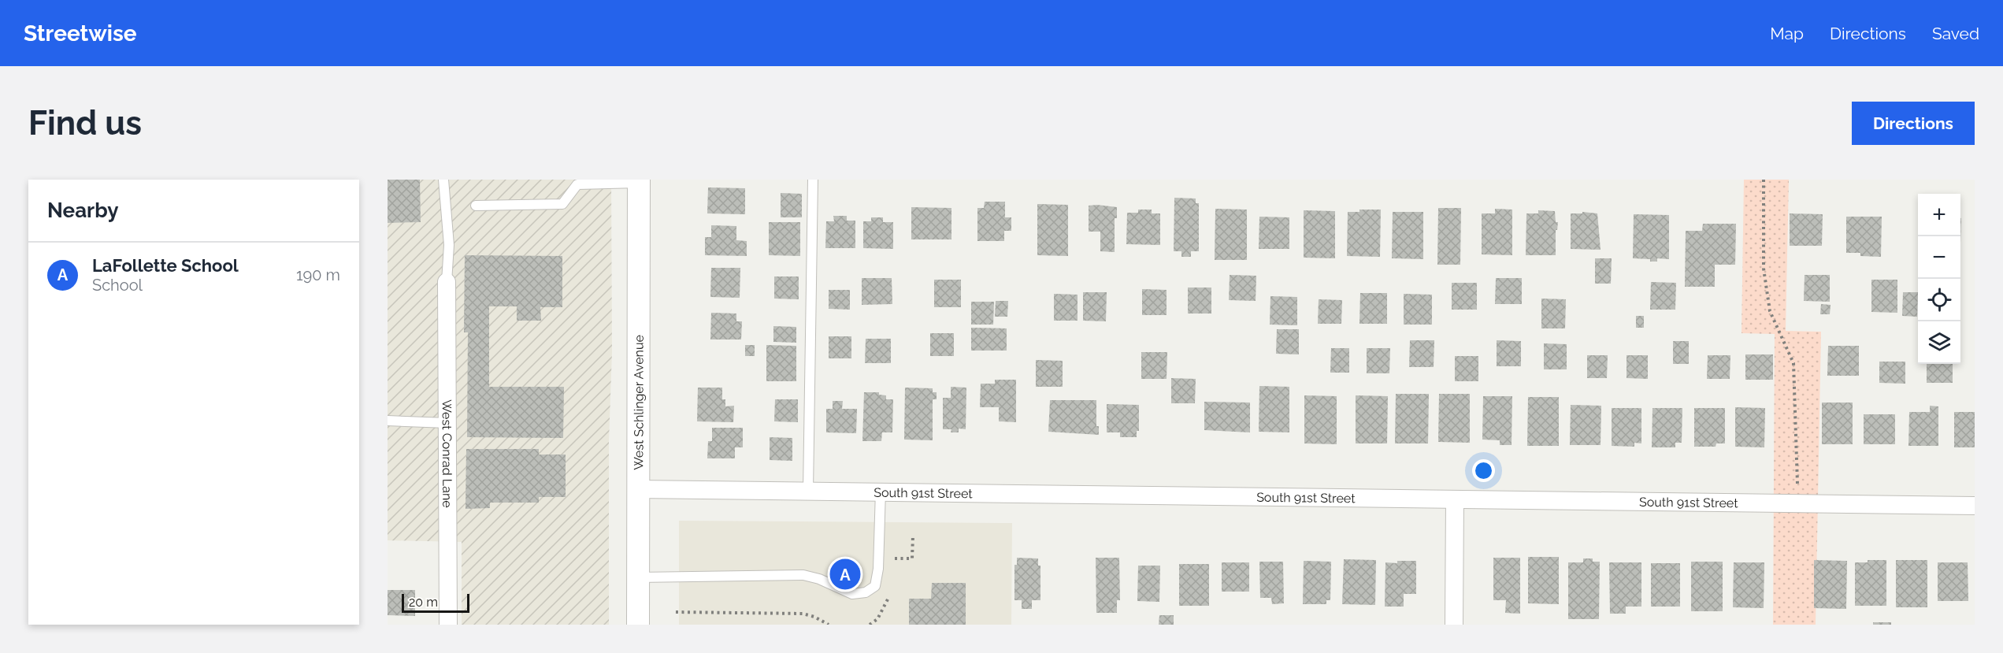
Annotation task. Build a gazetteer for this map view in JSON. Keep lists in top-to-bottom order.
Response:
{
  "streets": {
    "street": ["West Schlinger Avenue", "West Conrad Lane", "South 91st Street"]
  },
  "crossings": [
    ["West Schlinger Avenue", "South 91st Street"]
  ],
  "scale_bar": "20 m",
  "page": {
    "header": "Streetwise",
    "nav": ["Map", "Directions", "Saved"],
    "buttons": "Directions",
    "title": "Find us",
    "heading": "Nearby",
    "map_buttons": ["+", "−"],
    "list": [
      {
        "mark": "A",
        "name": "LaFollette School",
        "note": "School",
        "value": "190 m"
      }
    ],
    "pins": "A",
    "scale": "20 m"
  }
}
